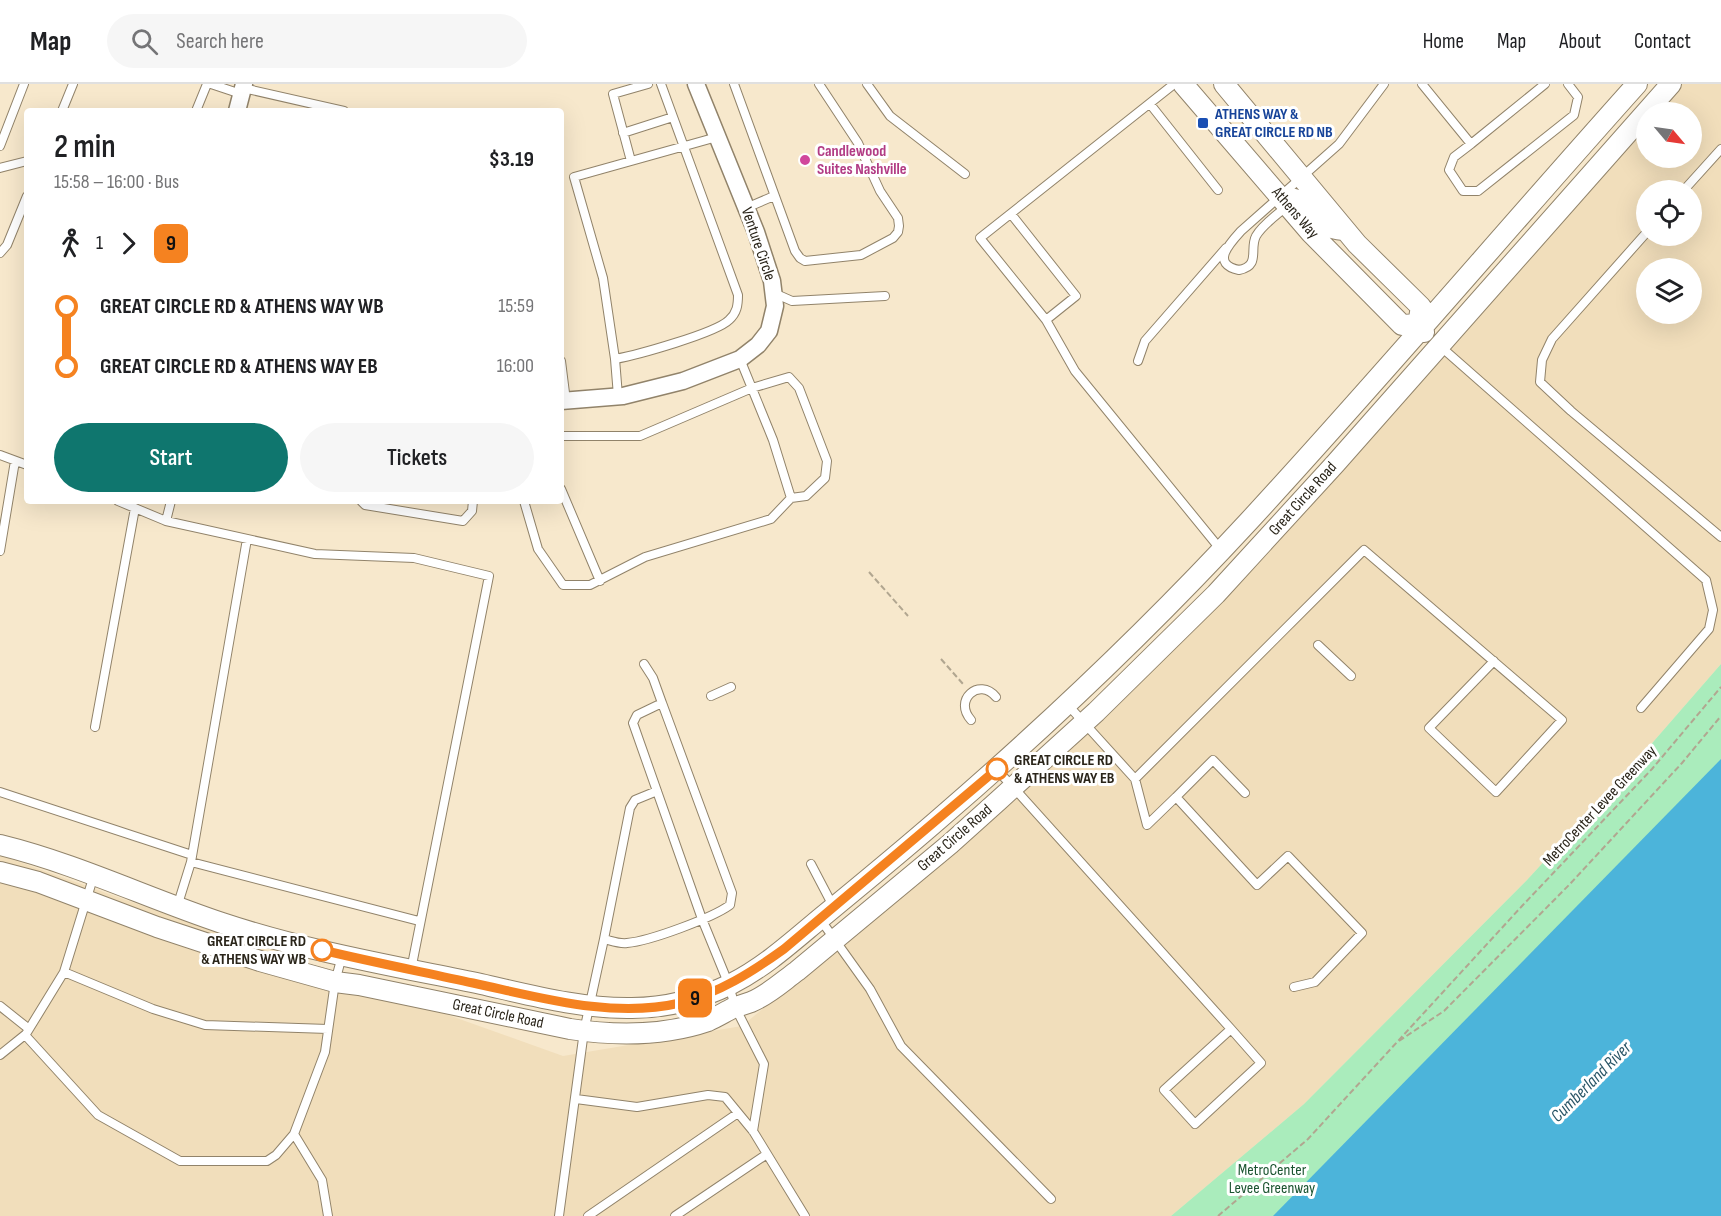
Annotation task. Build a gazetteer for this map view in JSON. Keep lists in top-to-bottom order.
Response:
{
  "streets": {
    "street": ["Athens Way", "Venture Circle", "Great Circle Road"],
    "path": ["MetroCenter Levee Greenway"]
  },
  "crossings": [
    ["Athens Way", "Great Circle Road"]
  ],
  "water": ["Cumberland River"],
  "parks": ["MetroCenter Levee Greenway"],
  "places": {
    "transit": ["ATHENS WAY & GREAT CIRCLE RD NB"],
    "other": ["Candlewood Suites Nashville", "GREAT CIRCLE RD & ATHENS WAY EB", "GREAT CIRCLE RD & ATHENS WAY WB"]
  },
  "lines": ["bus line 9"],
  "north": "bottom right",
  "page": {
    "header": "Map",
    "search": "Search here",
    "nav": [
      "Home",
      "Map",
      "About",
      "Contact"
    ],
    "on_map": "9",
    "heading": ["2 min", "15:58 – 16:00 · Bus", "$3.19"],
    "legs": ["1", "9"],
    "list": [
      {
        "name": "GREAT CIRCLE RD & ATHENS WAY WB",
        "value": "15:59"
      },
      {
        "name": "GREAT CIRCLE RD & ATHENS WAY EB",
        "value": "16:00"
      }
    ],
    "buttons": ["Start", "Tickets"]
  }
}
